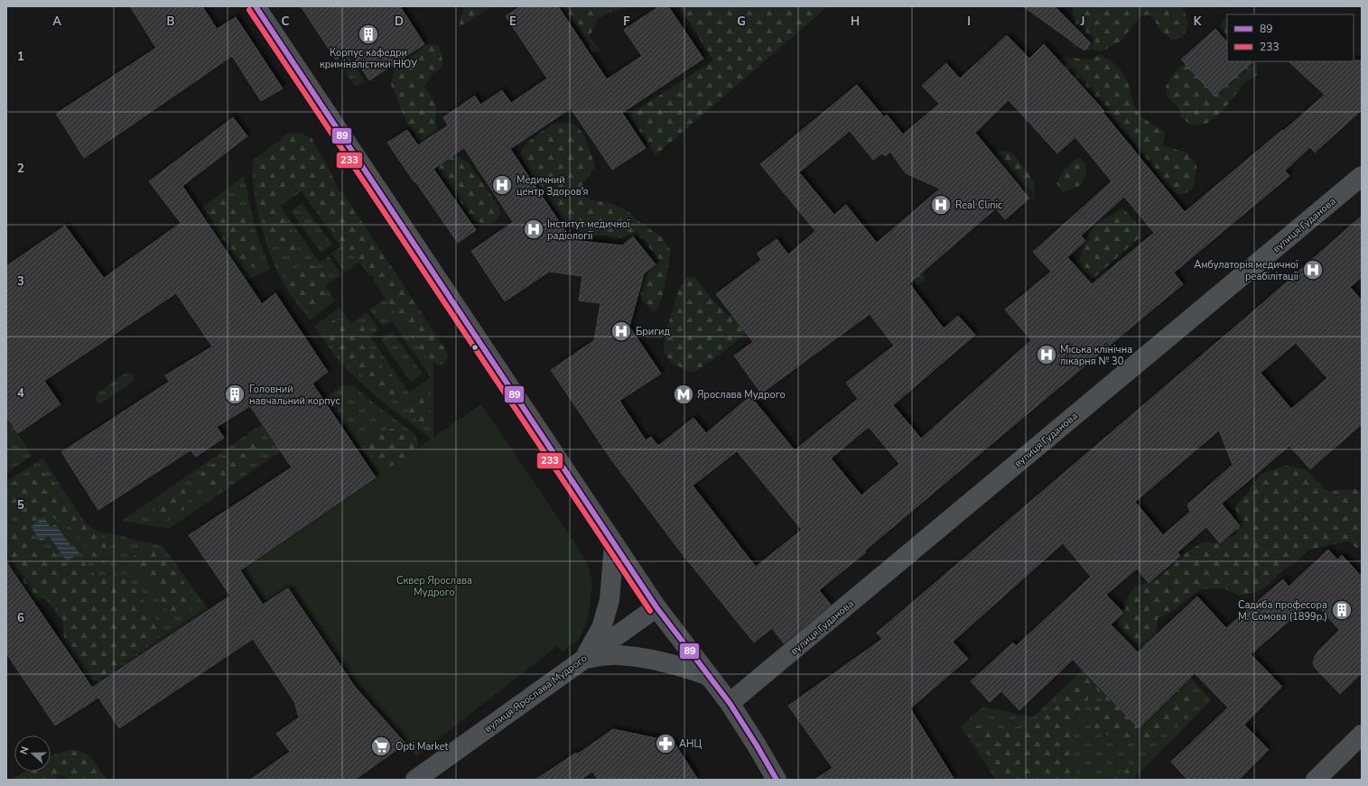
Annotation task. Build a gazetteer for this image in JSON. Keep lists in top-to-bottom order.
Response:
{
  "streets": {
    "street": ["вулиця Гуданова", "вулиця Ярослава Мудрого"]
  },
  "parks": ["Сквер Ярослава Мудрого"],
  "places": {
    "building": ["Корпус кафедри криміналістики НЮУ", "Головний навчальний корпус", "Садиба професора М. Сомова (1899р.)"],
    "hospital": [
      "Медичний центр Здоров'я",
      "Real Clinic",
      "Інститут медичної радіології",
      "Амбулаторія медичної реабілітації",
      "Бригид",
      "Міська клінічна лікарня № 30"
    ],
    "metro station": ["Ярослава Мудрого"],
    "pharmacy": ["АНЦ"],
    "supermarket": ["Opti Market"]
  },
  "lines": ["transit line 89", "transit line 233"],
  "legend": ["89", "233"],
  "north": "left",
  "grid": {
    "columns": [
      "A",
      "B",
      "C",
      "D",
      "E",
      "F",
      "G",
      "H",
      "I",
      "J",
      "K"
    ],
    "rows": [
      "1",
      "2",
      "3",
      "4",
      "5",
      "6"
    ]
  }
}
